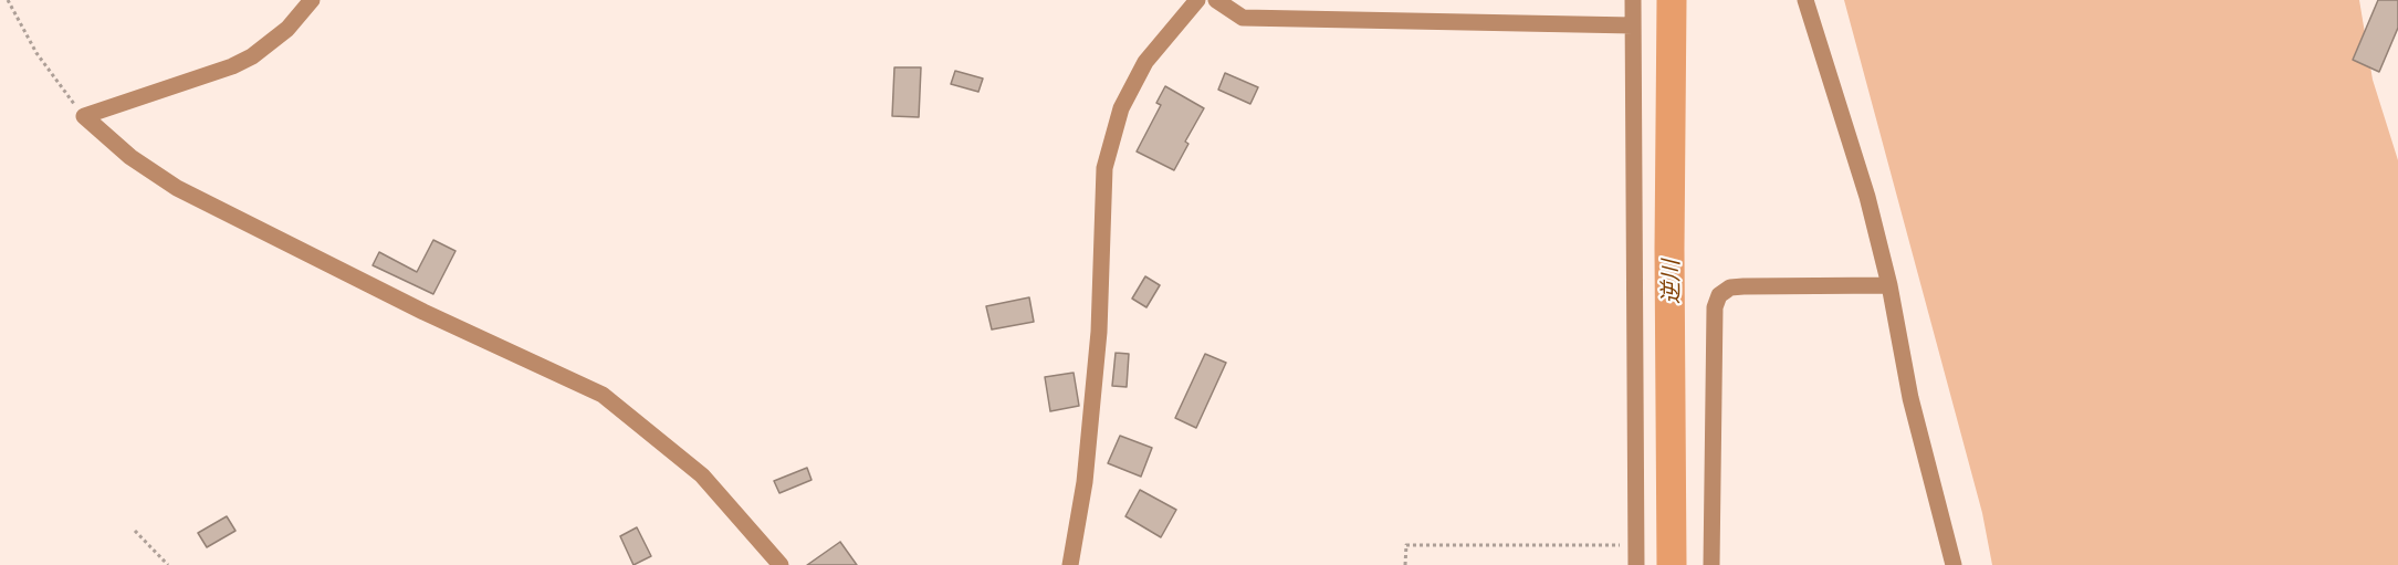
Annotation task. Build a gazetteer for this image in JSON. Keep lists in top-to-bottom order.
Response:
{
  "water": ["逆川"]
}
